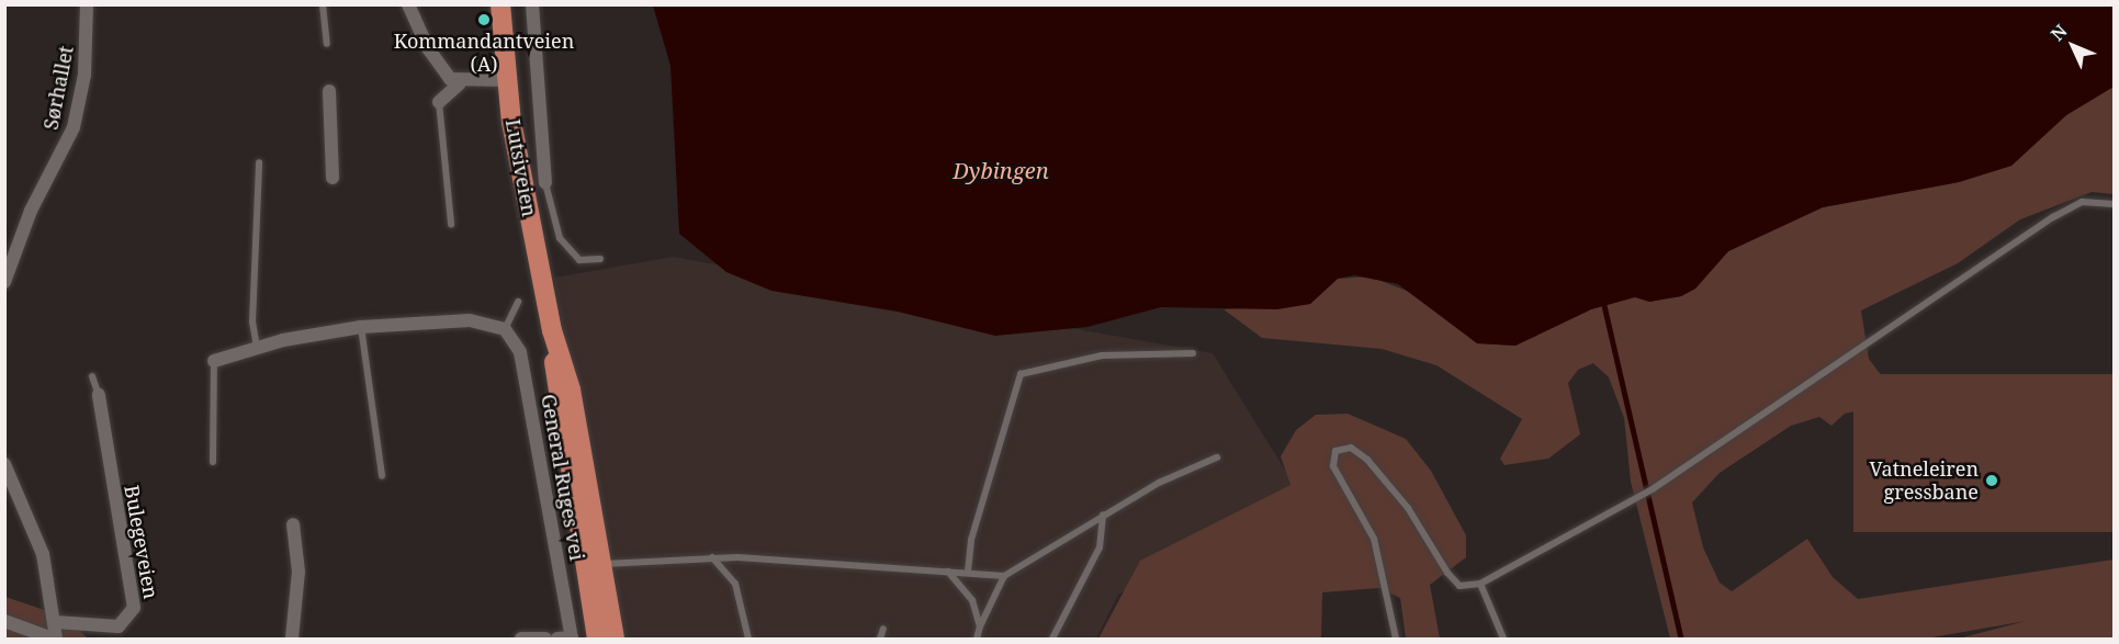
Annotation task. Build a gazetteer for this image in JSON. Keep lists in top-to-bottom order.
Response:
{
  "streets": {
    "main road": ["Lutsiveien"],
    "street": ["Sørhallet", "General Ruges vei", "Bulegeveien"]
  },
  "water": ["Dybingen"],
  "places": ["Kommandantveien (A)", "Vatneleiren gressbane"],
  "north": "top left"
}
